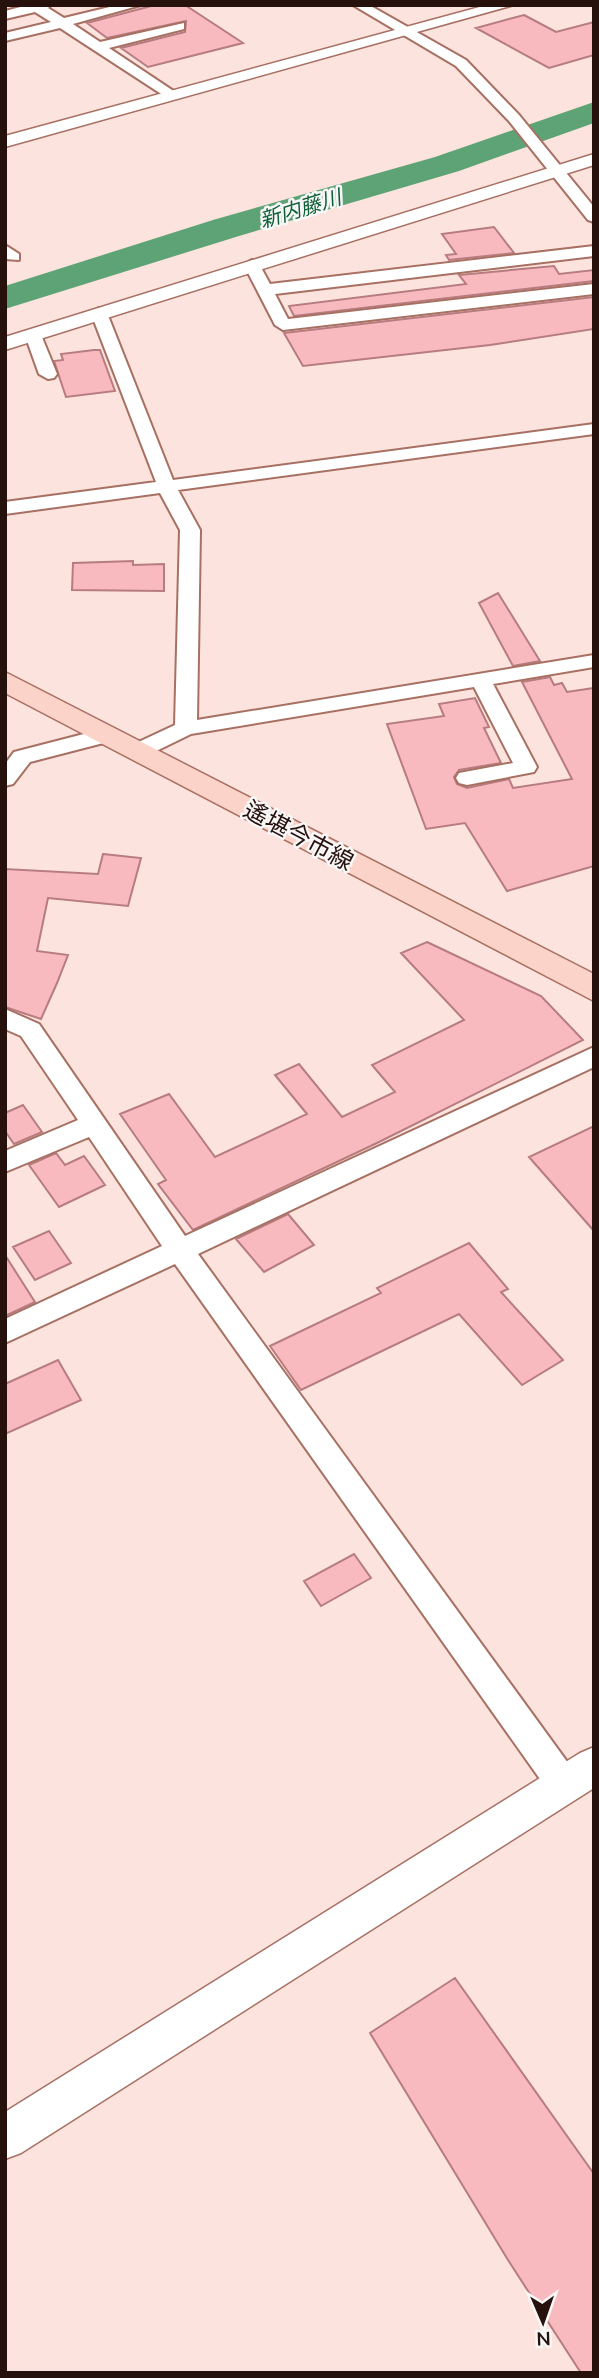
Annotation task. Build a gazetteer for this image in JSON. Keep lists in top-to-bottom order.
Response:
{
  "streets": {
    "main road": ["遙堪今市線"]
  },
  "water": ["新内藤川"],
  "north": "bottom"
}
